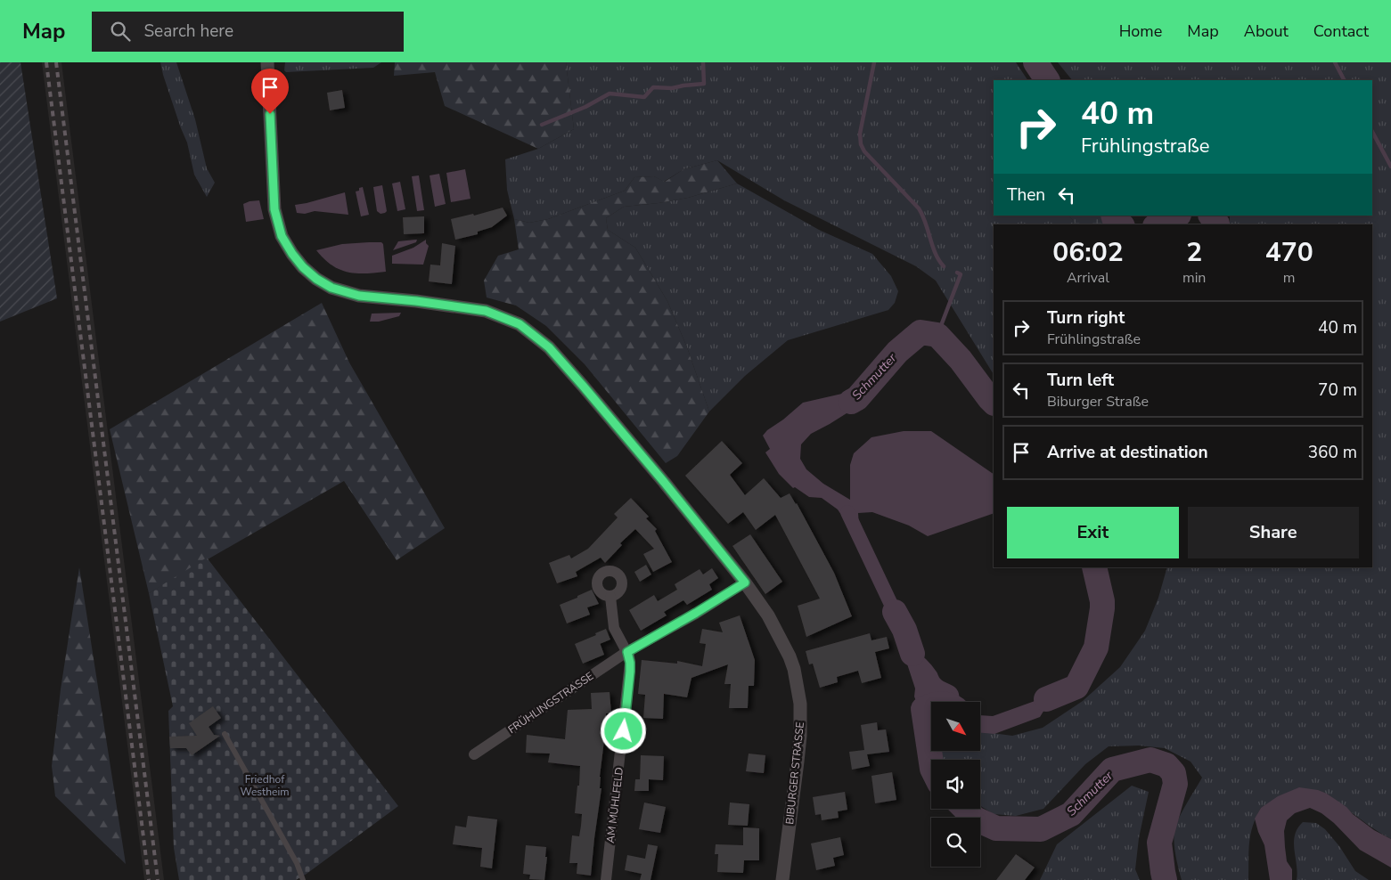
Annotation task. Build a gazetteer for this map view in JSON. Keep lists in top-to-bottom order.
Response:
{
  "streets": {
    "street": ["FRÜHLINGSTRASSE", "BIBURGER STRASSE", "AM MÜHLFELD"]
  },
  "crossings": [
    ["FRÜHLINGSTRASSE", "BIBURGER STRASSE"],
    ["FRÜHLINGSTRASSE", "AM MÜHLFELD"]
  ],
  "water": ["Schmutter"],
  "parks": ["Friedhof Westheim"],
  "north": "bottom right",
  "page": {
    "header": "Map",
    "search": "Search here",
    "nav": [
      "Home",
      "Map",
      "About",
      "Contact"
    ],
    "turn": ["40 m", "Frühlingstraße"],
    "then": "Then",
    "eta": [
      "06:02",
      "Arrival",
      "2",
      "min",
      "470",
      "m"
    ],
    "list": [
      {
        "name": "Turn right",
        "note": "Frühlingstraße",
        "value": "40 m"
      },
      {
        "name": "Turn left",
        "note": "Biburger Straße",
        "value": "70 m"
      },
      {
        "name": "Arrive at destination",
        "value": "360 m"
      }
    ],
    "buttons": ["Exit", "Share"]
  }
}
